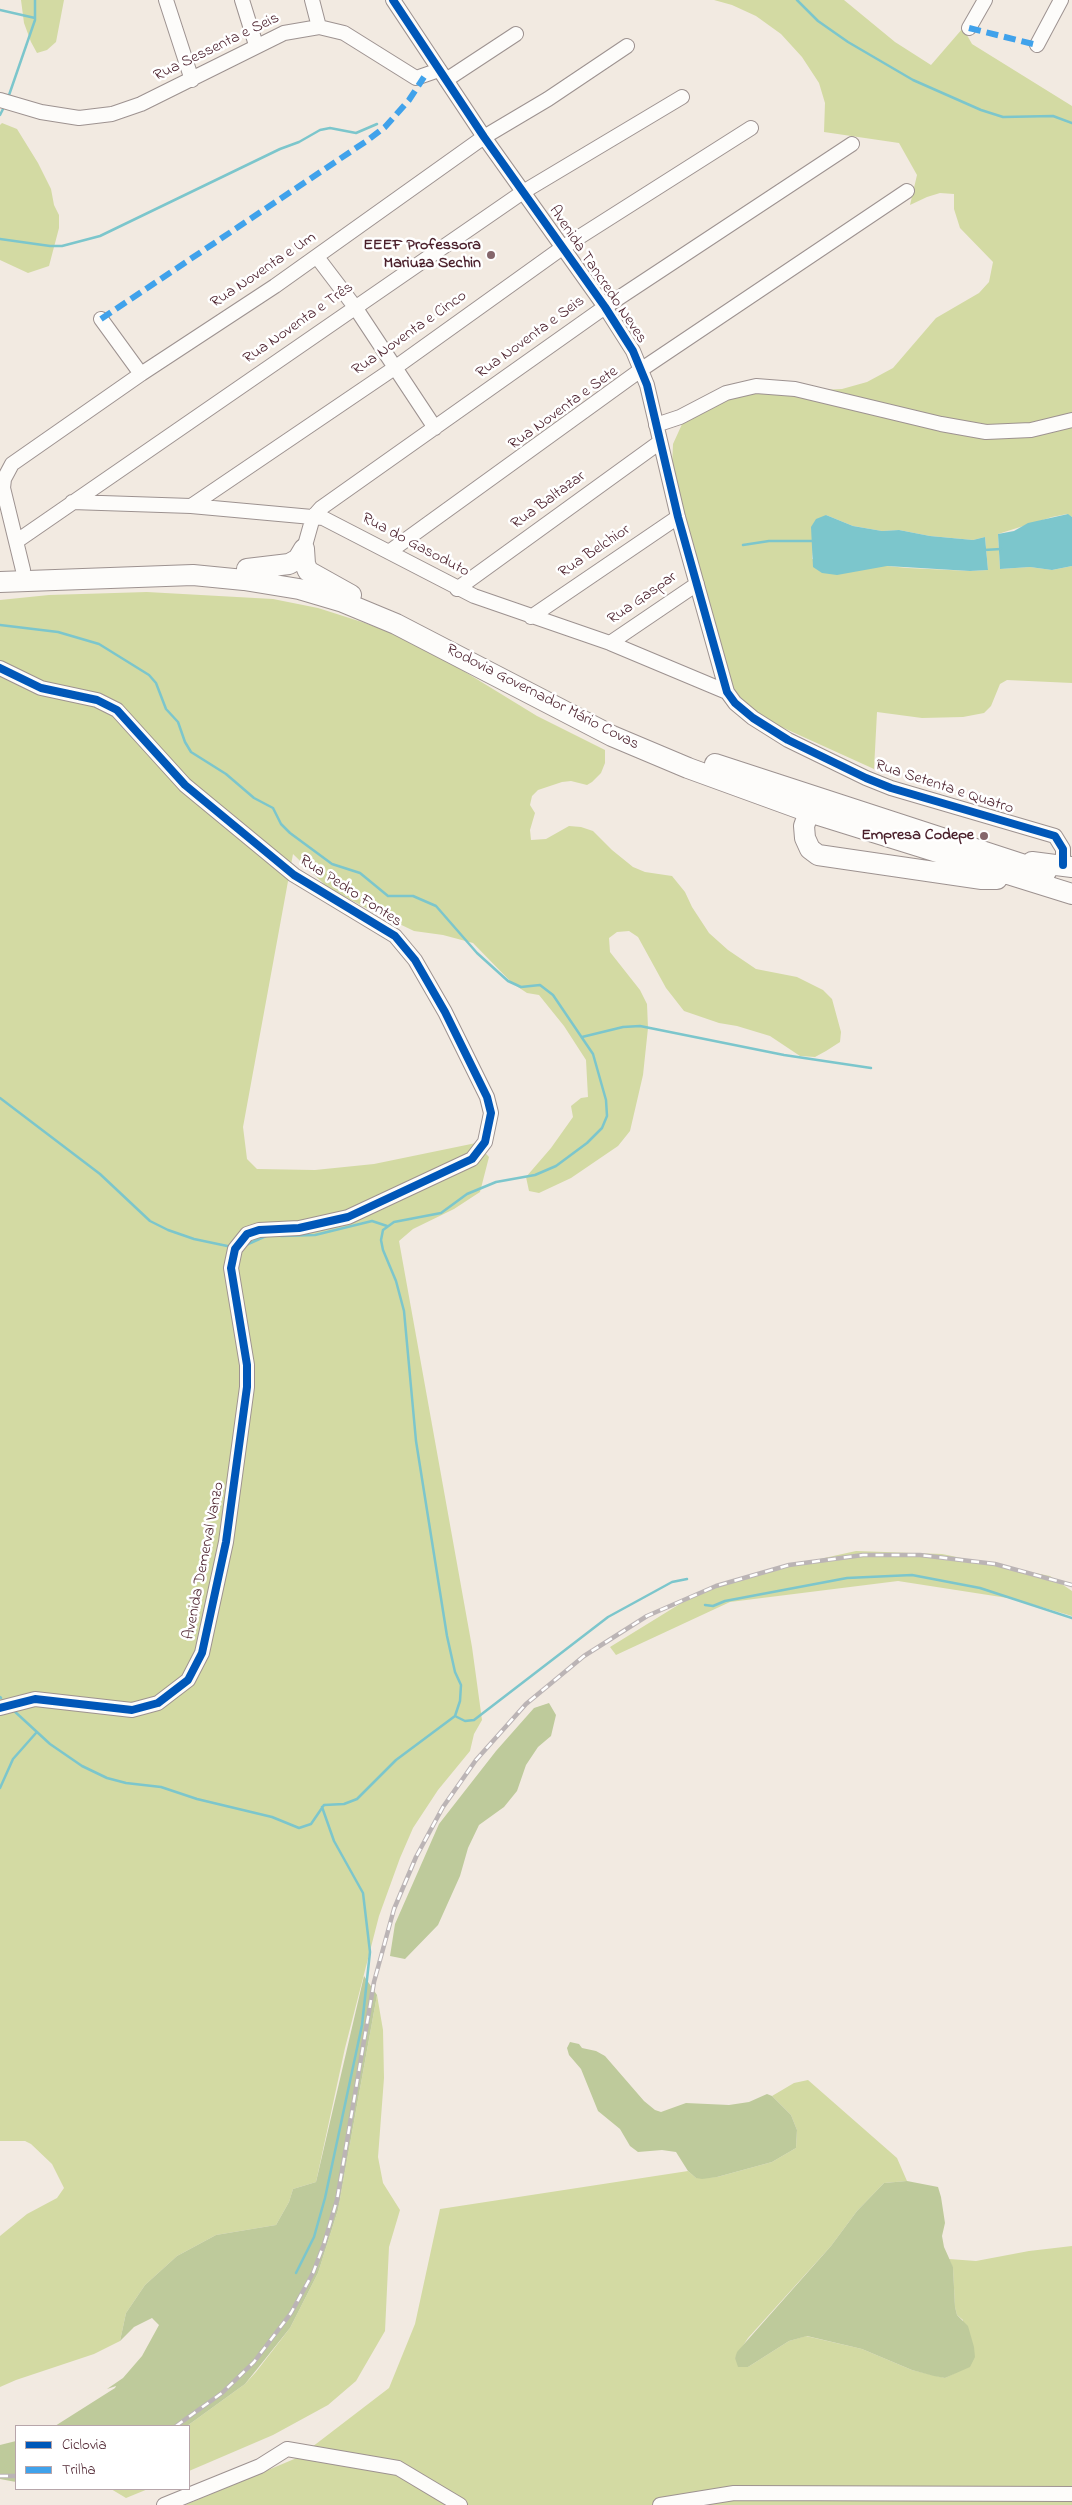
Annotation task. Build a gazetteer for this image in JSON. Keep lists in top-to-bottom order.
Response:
{
  "streets": {
    "highway": ["Rodovia Governador Mário Covas"],
    "street": [
      "Rua Sessenta e Seis",
      "Rua Noventa e Um",
      "Avenida Tancredo Neves",
      "Rua Noventa e Três",
      "Rua Noventa e Cinco",
      "Rua Noventa e Seis",
      "Rua Noventa e Sete",
      "Rua Baltazar",
      "Rua do Gasoduto",
      "Rua Belchior",
      "Rua Gaspar",
      "Rua Setenta e Quatro",
      "Rua Pedro Fontes",
      "Avenida Demerval Vanzo"
    ]
  },
  "crossings": [
    ["Rua Sessenta e Seis", "Avenida Tancredo Neves"],
    ["Rua Noventa e Um", "Avenida Tancredo Neves"],
    ["Rua Noventa e Um", "Rua Noventa e Três"],
    ["Rua Noventa e Um", "Rodovia Governador Mário Covas"],
    ["Avenida Tancredo Neves", "Rua Noventa e Três"],
    ["Avenida Tancredo Neves", "Rua Noventa e Cinco"],
    ["Avenida Tancredo Neves", "Rua Noventa e Seis"],
    ["Avenida Tancredo Neves", "Rua Noventa e Sete"],
    ["Avenida Tancredo Neves", "Rua Baltazar"],
    ["Avenida Tancredo Neves", "Rua do Gasoduto"],
    ["Avenida Tancredo Neves", "Rua Belchior"],
    ["Avenida Tancredo Neves", "Rua Gaspar"],
    ["Avenida Tancredo Neves", "Rua Setenta e Quatro"],
    ["Rua Noventa e Três", "Rua do Gasoduto"],
    ["Rua Noventa e Cinco", "Rua do Gasoduto"],
    ["Rua Noventa e Seis", "Rua do Gasoduto"],
    ["Rua Noventa e Sete", "Rua do Gasoduto"],
    ["Rua Baltazar", "Rua do Gasoduto"],
    ["Rua do Gasoduto", "Rua Belchior"],
    ["Rua do Gasoduto", "Rua Gaspar"],
    ["Rua do Gasoduto", "Rua Setenta e Quatro"],
    ["Rodovia Governador Mário Covas", "Rua Setenta e Quatro"],
    ["Rua Pedro Fontes", "Avenida Demerval Vanzo"]
  ],
  "places": ["EEEF Professora Mariuza Sechin", "Empresa Codepe"],
  "legend": ["Ciclovia", "Trilha"]
}
